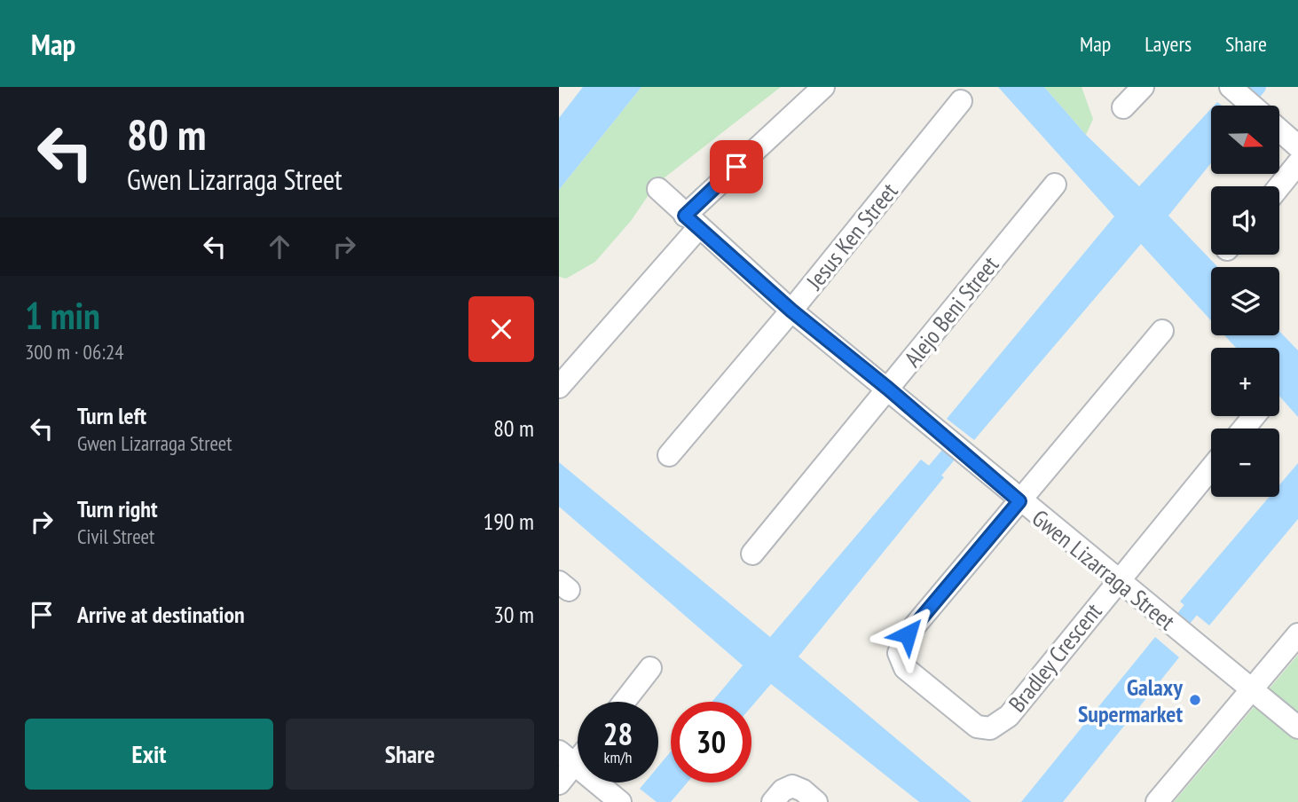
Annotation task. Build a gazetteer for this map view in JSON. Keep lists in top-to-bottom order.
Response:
{
  "streets": {
    "street": [
      "Jesus Ken Street",
      "Alejo Beni Street",
      "Gwen Lizarraga Street",
      "Bradley Crescent"
    ]
  },
  "crossings": [
    ["Jesus Ken Street", "Gwen Lizarraga Street"],
    ["Alejo Beni Street", "Gwen Lizarraga Street"],
    ["Gwen Lizarraga Street", "Bradley Crescent"]
  ],
  "places": ["Galaxy Supermarket"],
  "north": "right",
  "page": {
    "header": "Map",
    "nav": ["Map", "Layers", "Share"],
    "turn": ["80 m", "Gwen Lizarraga Street"],
    "map_buttons": ["+", "−"],
    "heading": ["1 min", "300 m · 06:24"],
    "list": [
      {
        "name": "Turn left",
        "note": "Gwen Lizarraga Street",
        "value": "80 m"
      },
      {
        "name": "Turn right",
        "note": "Civil Street",
        "value": "190 m"
      },
      {
        "name": "Arrive at destination",
        "value": "30 m"
      }
    ],
    "speed": "28 km/h",
    "limit": "30",
    "buttons": ["Exit", "Share"]
  }
}
